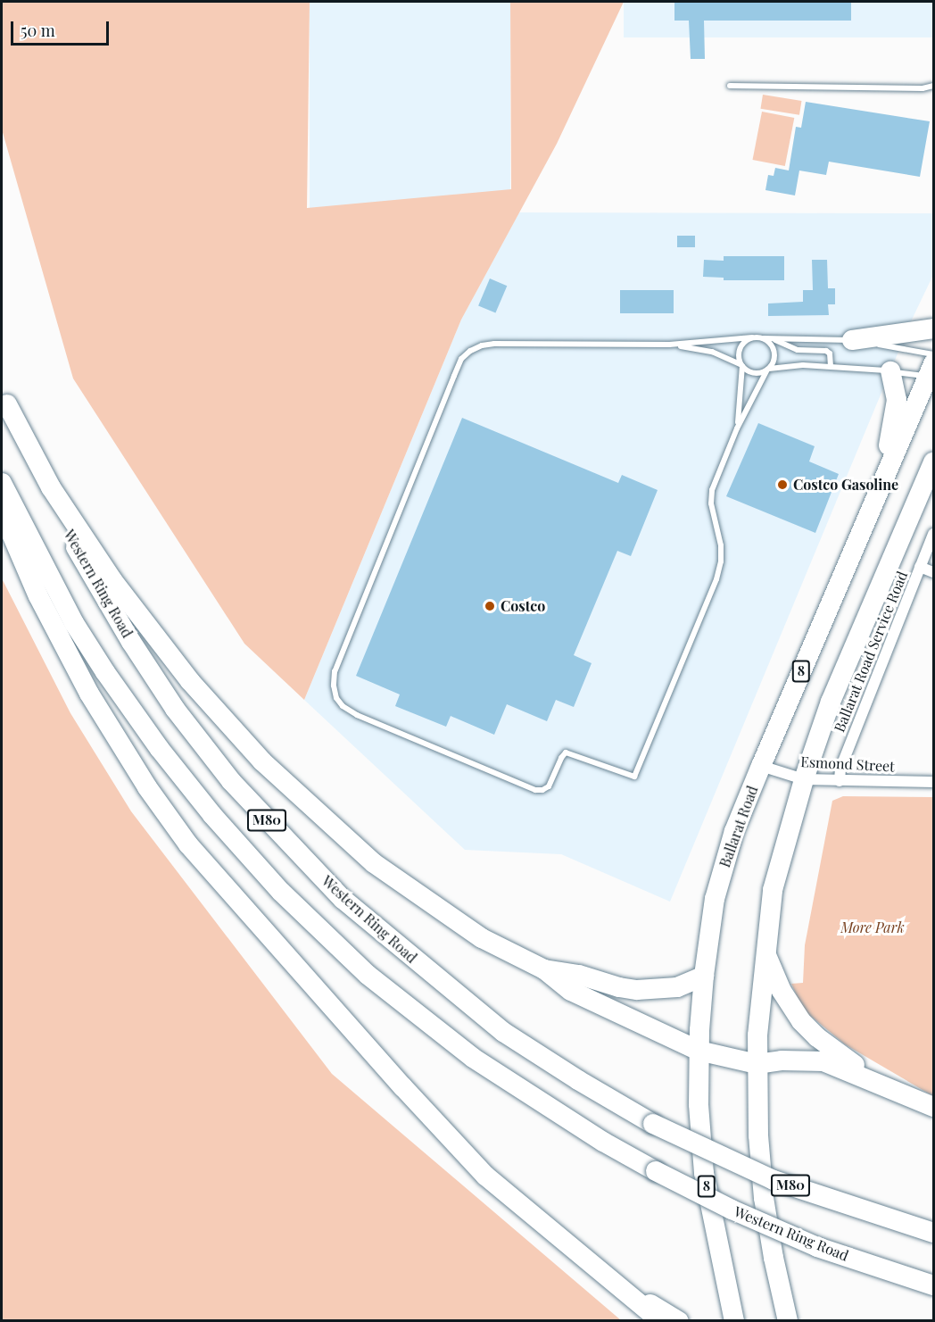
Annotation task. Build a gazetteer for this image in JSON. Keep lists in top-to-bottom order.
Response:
{
  "streets": {
    "highway": [
      "Western Ring Road",
      "8",
      "M80",
      "Ballarat Road"
    ],
    "street": ["Ballarat Road Service Road", "Esmond Street"]
  },
  "crossings": [
    ["Ballarat Road Service Road", "Esmond Street"],
    ["Esmond Street", "Ballarat Road"]
  ],
  "parks": ["More Park"],
  "places": ["Costco Gasoline", "Costco"],
  "scale_bar": "50 m"
}
